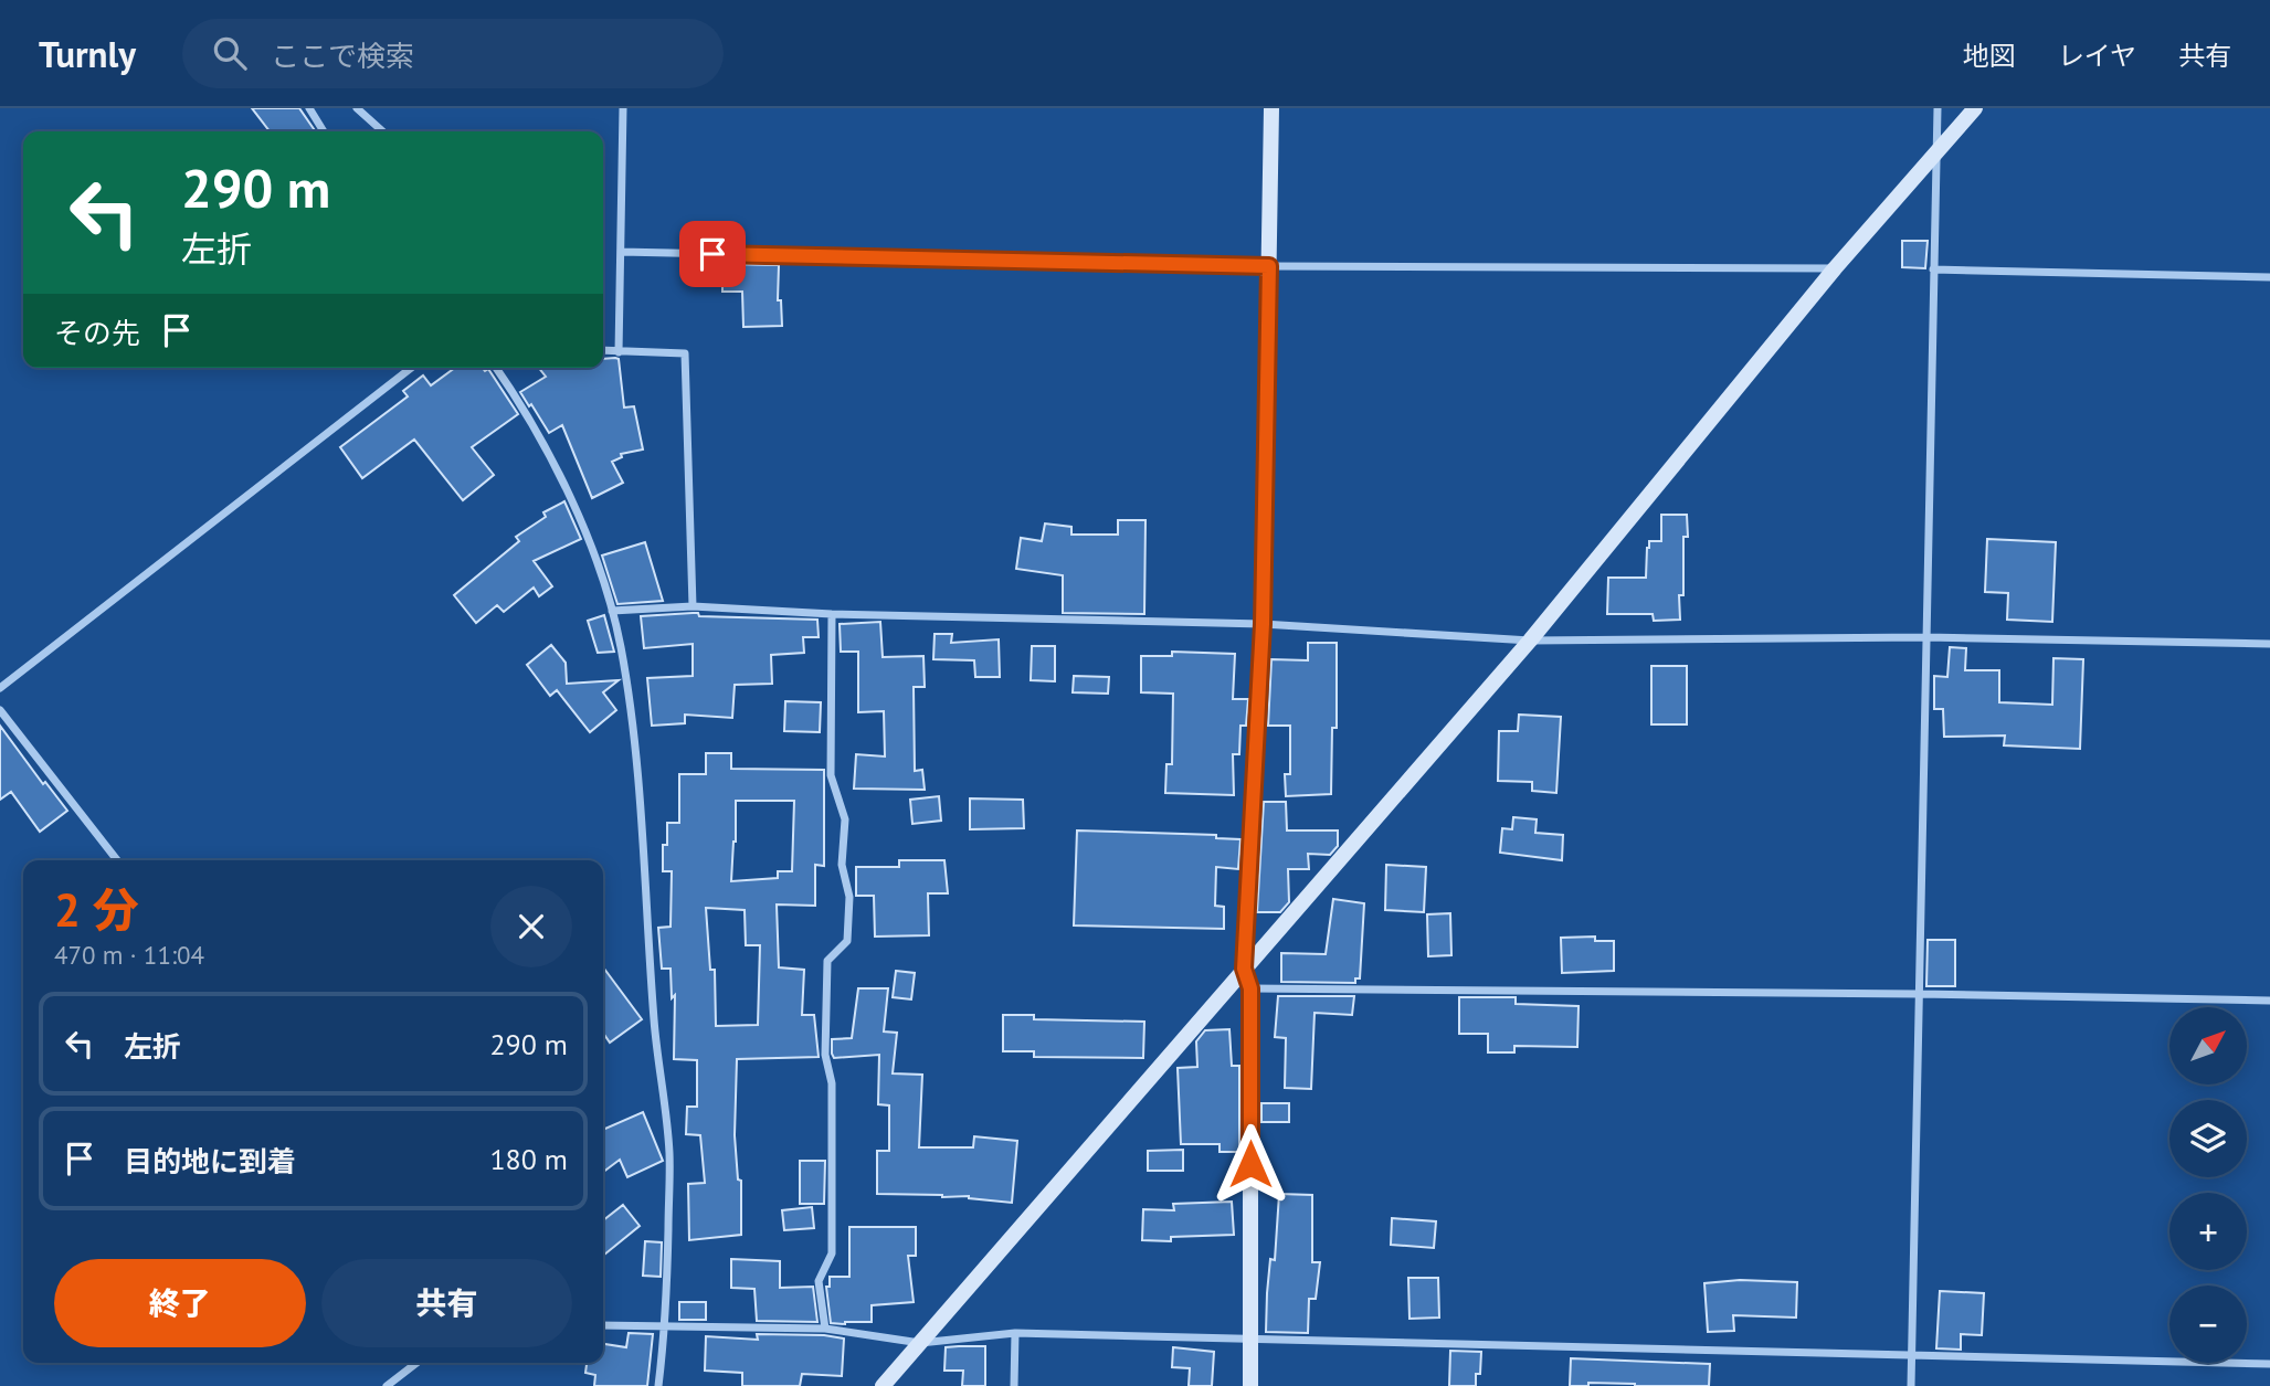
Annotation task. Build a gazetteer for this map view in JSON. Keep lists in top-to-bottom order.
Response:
{
  "north": "top right",
  "page": {
    "header": "Turnly",
    "search": "ここで検索",
    "nav": ["地図", "レイヤ", "共有"],
    "turn": ["290 m", "左折"],
    "then": "その先",
    "heading": ["2 分", "470 m · 11:04"],
    "list": [
      {
        "name": "左折",
        "value": "290 m"
      },
      {
        "name": "目的地に到着",
        "value": "180 m"
      }
    ],
    "map_buttons": ["+", "−"],
    "buttons": ["終了", "共有"]
  }
}
